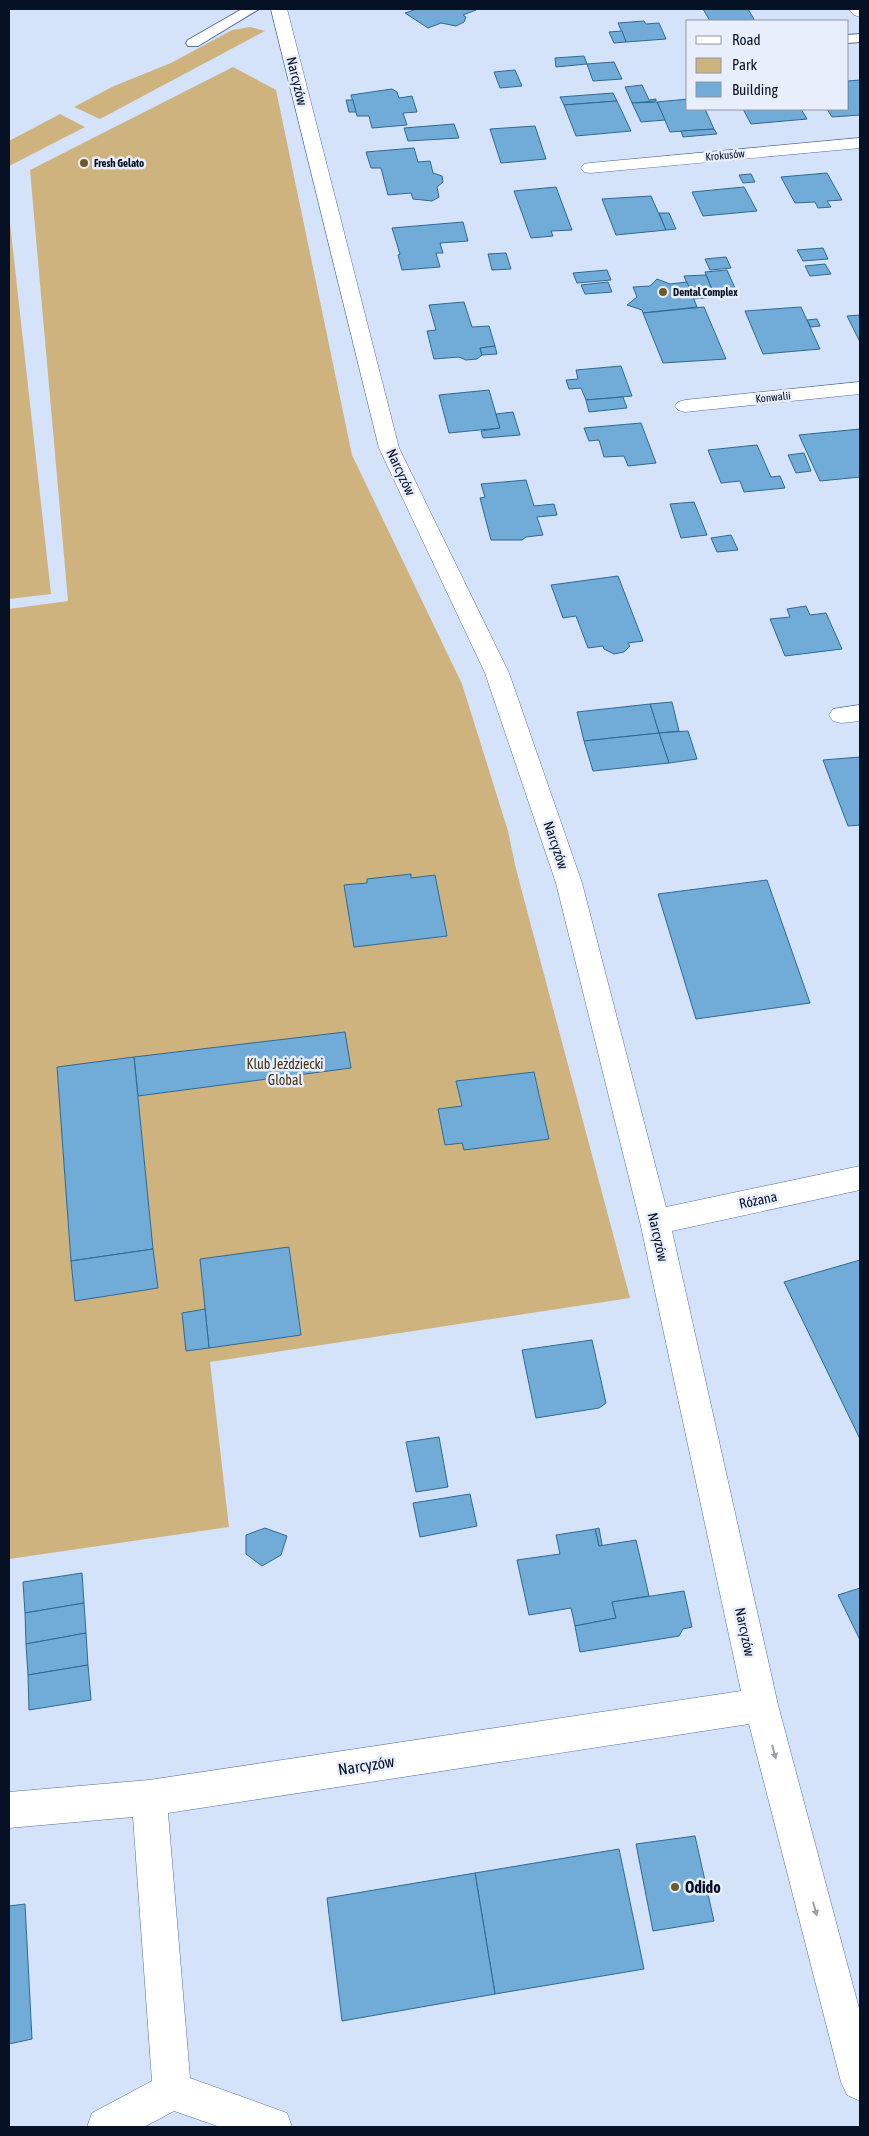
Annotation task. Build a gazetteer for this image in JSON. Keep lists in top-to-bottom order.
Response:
{
  "streets": {
    "street": [
      "Narcyzów",
      "Krokusów",
      "Konwalii",
      "Różana"
    ]
  },
  "crossings": [
    ["Narcyzów", "Różana"]
  ],
  "parks": ["Klub Jeżdziecki Global"],
  "places": ["Fresh Gelato", "Dental Complex", "Odido"],
  "legend": ["Road", "Park", "Building"]
}
